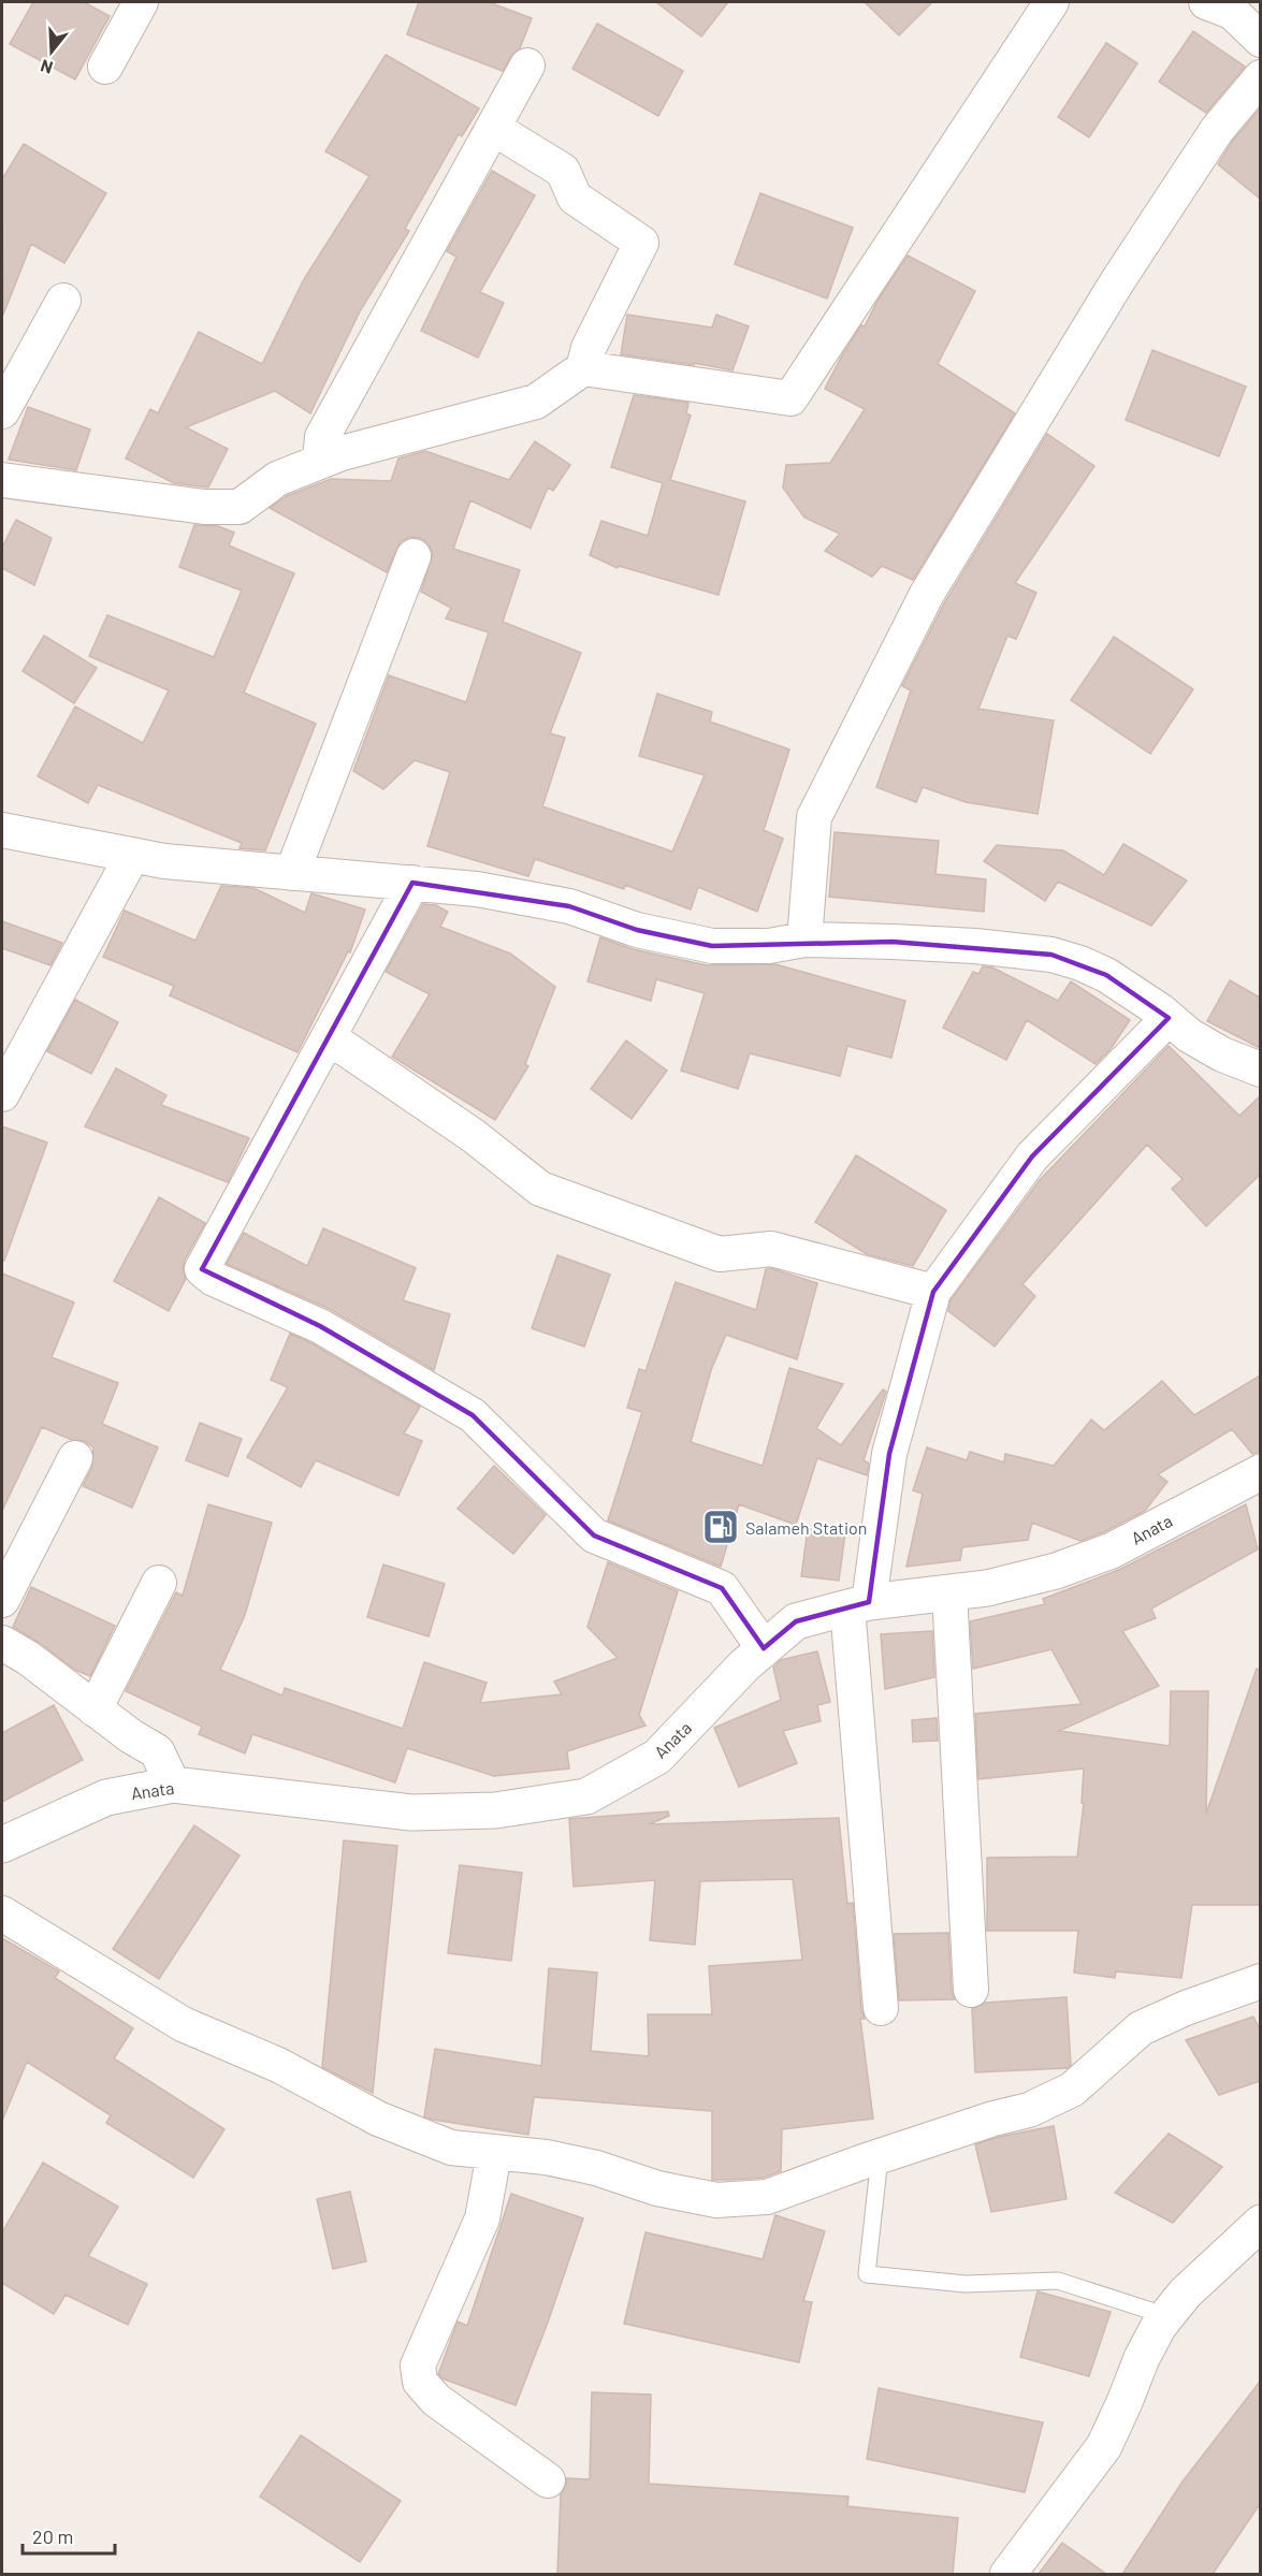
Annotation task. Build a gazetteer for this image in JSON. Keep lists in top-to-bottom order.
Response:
{
  "streets": {
    "street": ["Anata"]
  },
  "places": {
    "fuel station": ["Salameh Station"]
  },
  "scale_bar": "20 m",
  "north": "bottom"
}
